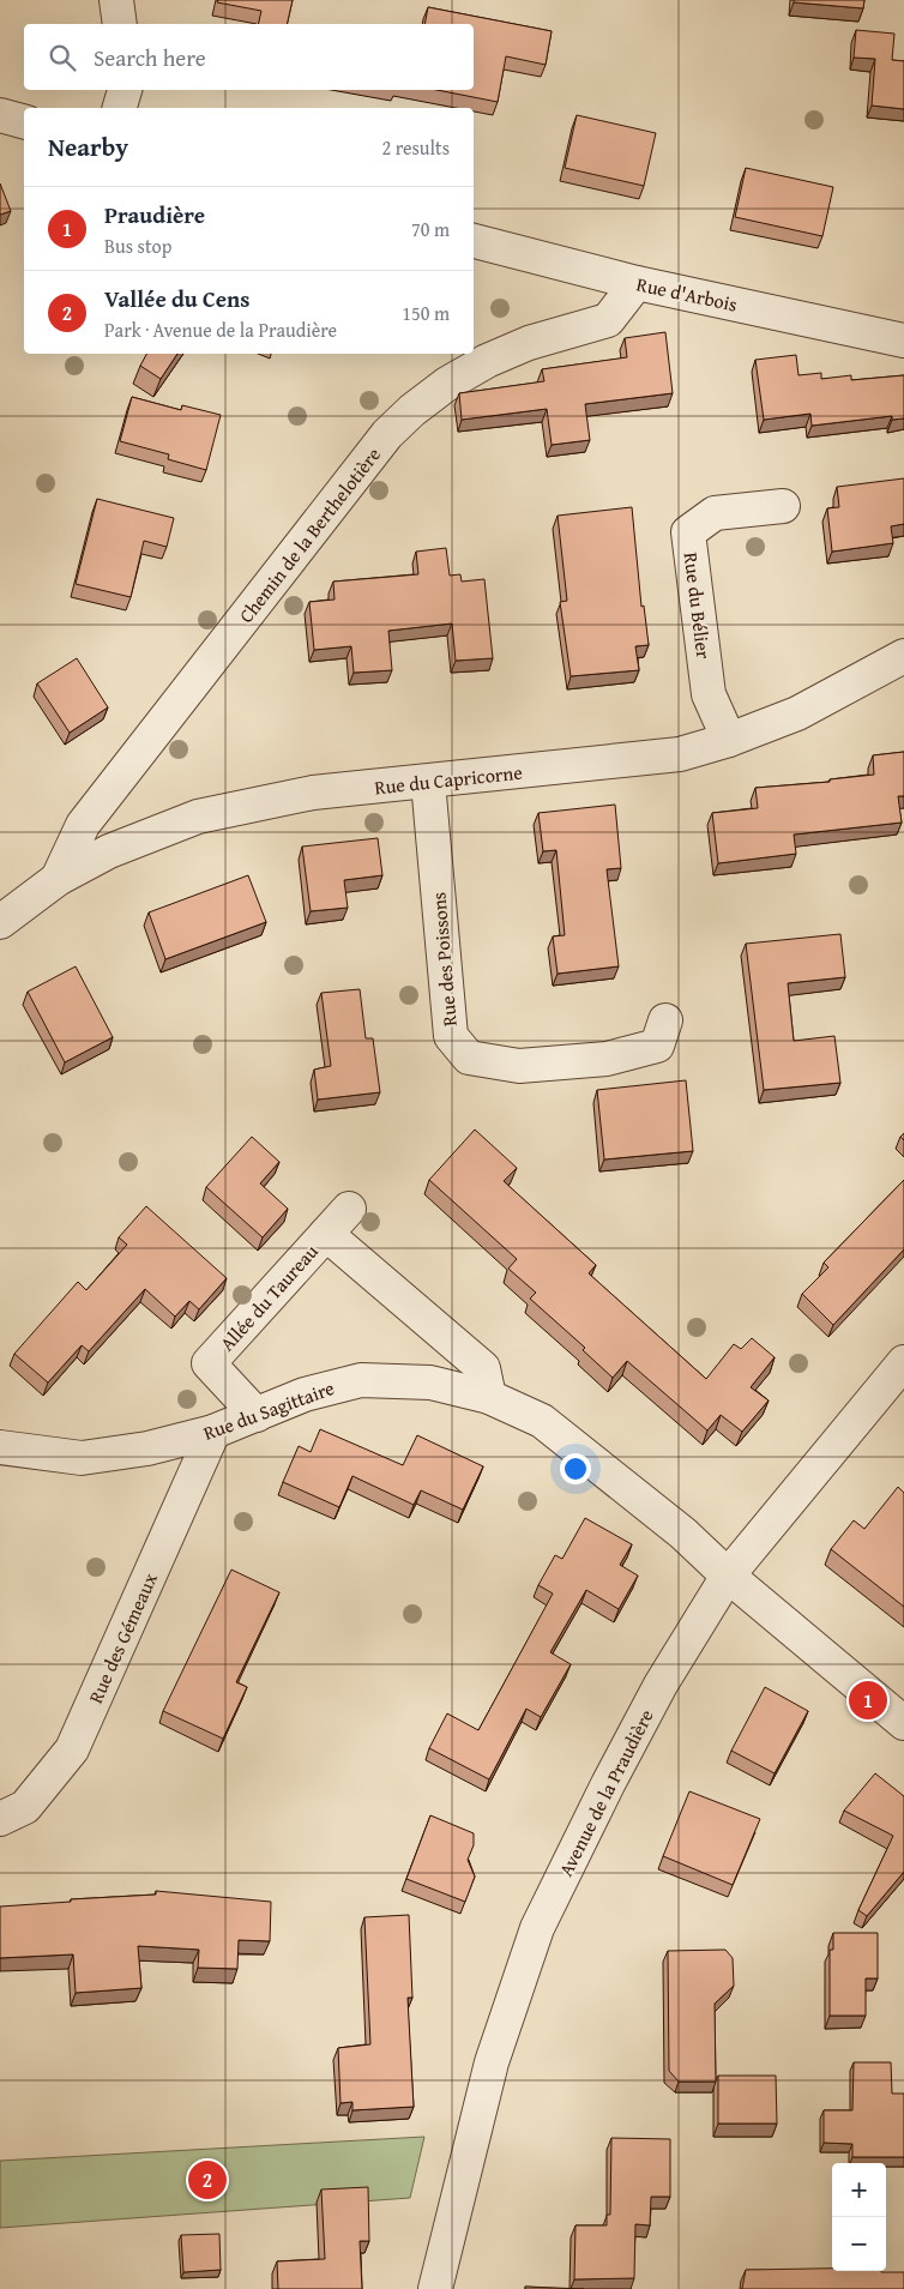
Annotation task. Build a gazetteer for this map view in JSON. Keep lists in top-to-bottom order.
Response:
{
  "streets": {
    "street": [
      "Rue d'Arbois",
      "Chemin de la Berthelotière",
      "Rue du Bélier",
      "Rue du Capricorne",
      "Rue des Poissons",
      "Allée du Taureau",
      "Rue du Sagittaire",
      "Rue des Gémeaux",
      "Avenue de la Praudière"
    ]
  },
  "crossings": [
    ["Rue d'Arbois", "Chemin de la Berthelotière"],
    ["Chemin de la Berthelotière", "Rue du Capricorne"],
    ["Rue du Bélier", "Rue du Capricorne"],
    ["Rue du Capricorne", "Rue des Poissons"],
    ["Allée du Taureau", "Rue du Sagittaire"],
    ["Rue du Sagittaire", "Rue des Gémeaux"],
    ["Rue du Sagittaire", "Avenue de la Praudière"]
  ],
  "page": {
    "search": "Search here",
    "heading": ["Nearby", "2 results"],
    "list": [
      {
        "mark": "1",
        "name": "Praudière",
        "note": "Bus stop",
        "value": "70 m"
      },
      {
        "mark": "2",
        "name": "Vallée du Cens",
        "note": "Park · Avenue de la Praudière",
        "value": "150 m"
      }
    ],
    "pins": ["1", "2"],
    "map_buttons": ["+", "−"]
  }
}
